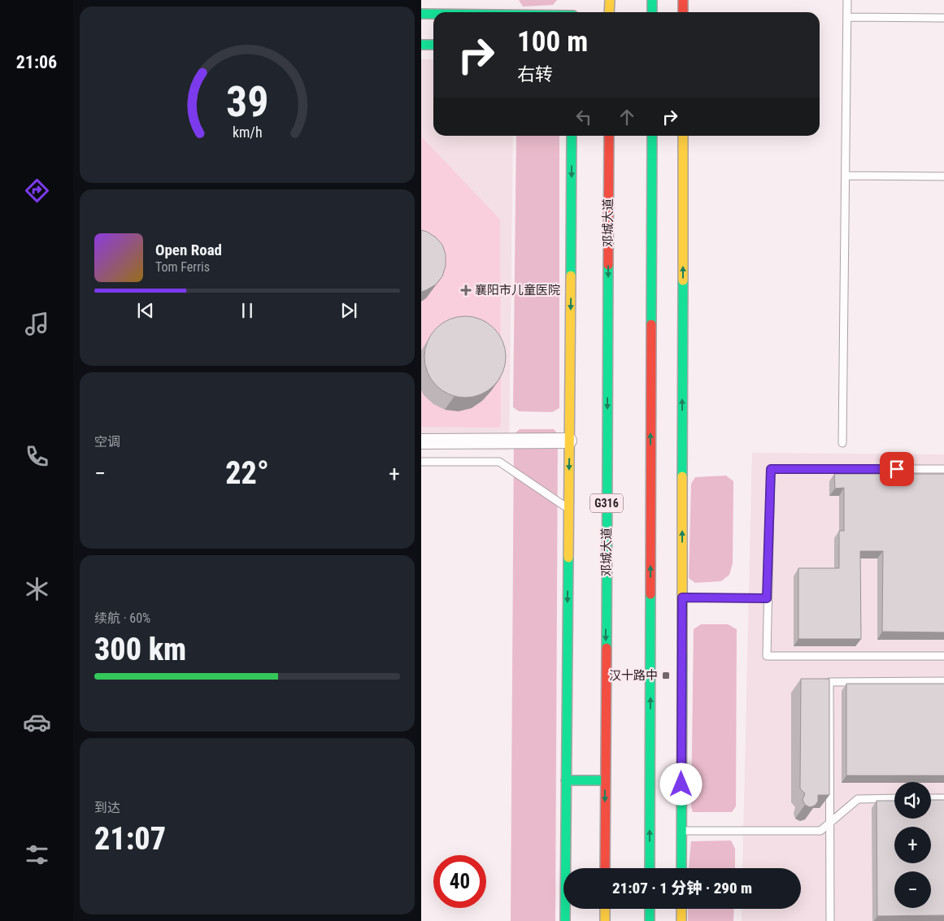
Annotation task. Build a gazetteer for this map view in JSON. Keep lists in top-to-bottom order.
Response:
{
  "streets": {
    "main road": ["邓城大道", "G316"]
  },
  "places": {
    "health": ["襄阳市儿童医院"],
    "transit": ["汉十路中"]
  },
  "page": {
    "tabs": "21:06",
    "turn": ["100 m", "右转"],
    "song": ["Open Road", "Tom Ferris"],
    "tile": [
      "空调",
      ["续航 · 60%", "300 km"],
      ["到达", "21:07"]
    ],
    "heat": ["−", "22°", "+"],
    "map_buttons": ["+", "−"],
    "limit": "40",
    "trip": "21:07 · 1 分钟 · 290 m",
    "gauge": ["39", "km/h"]
  }
}
